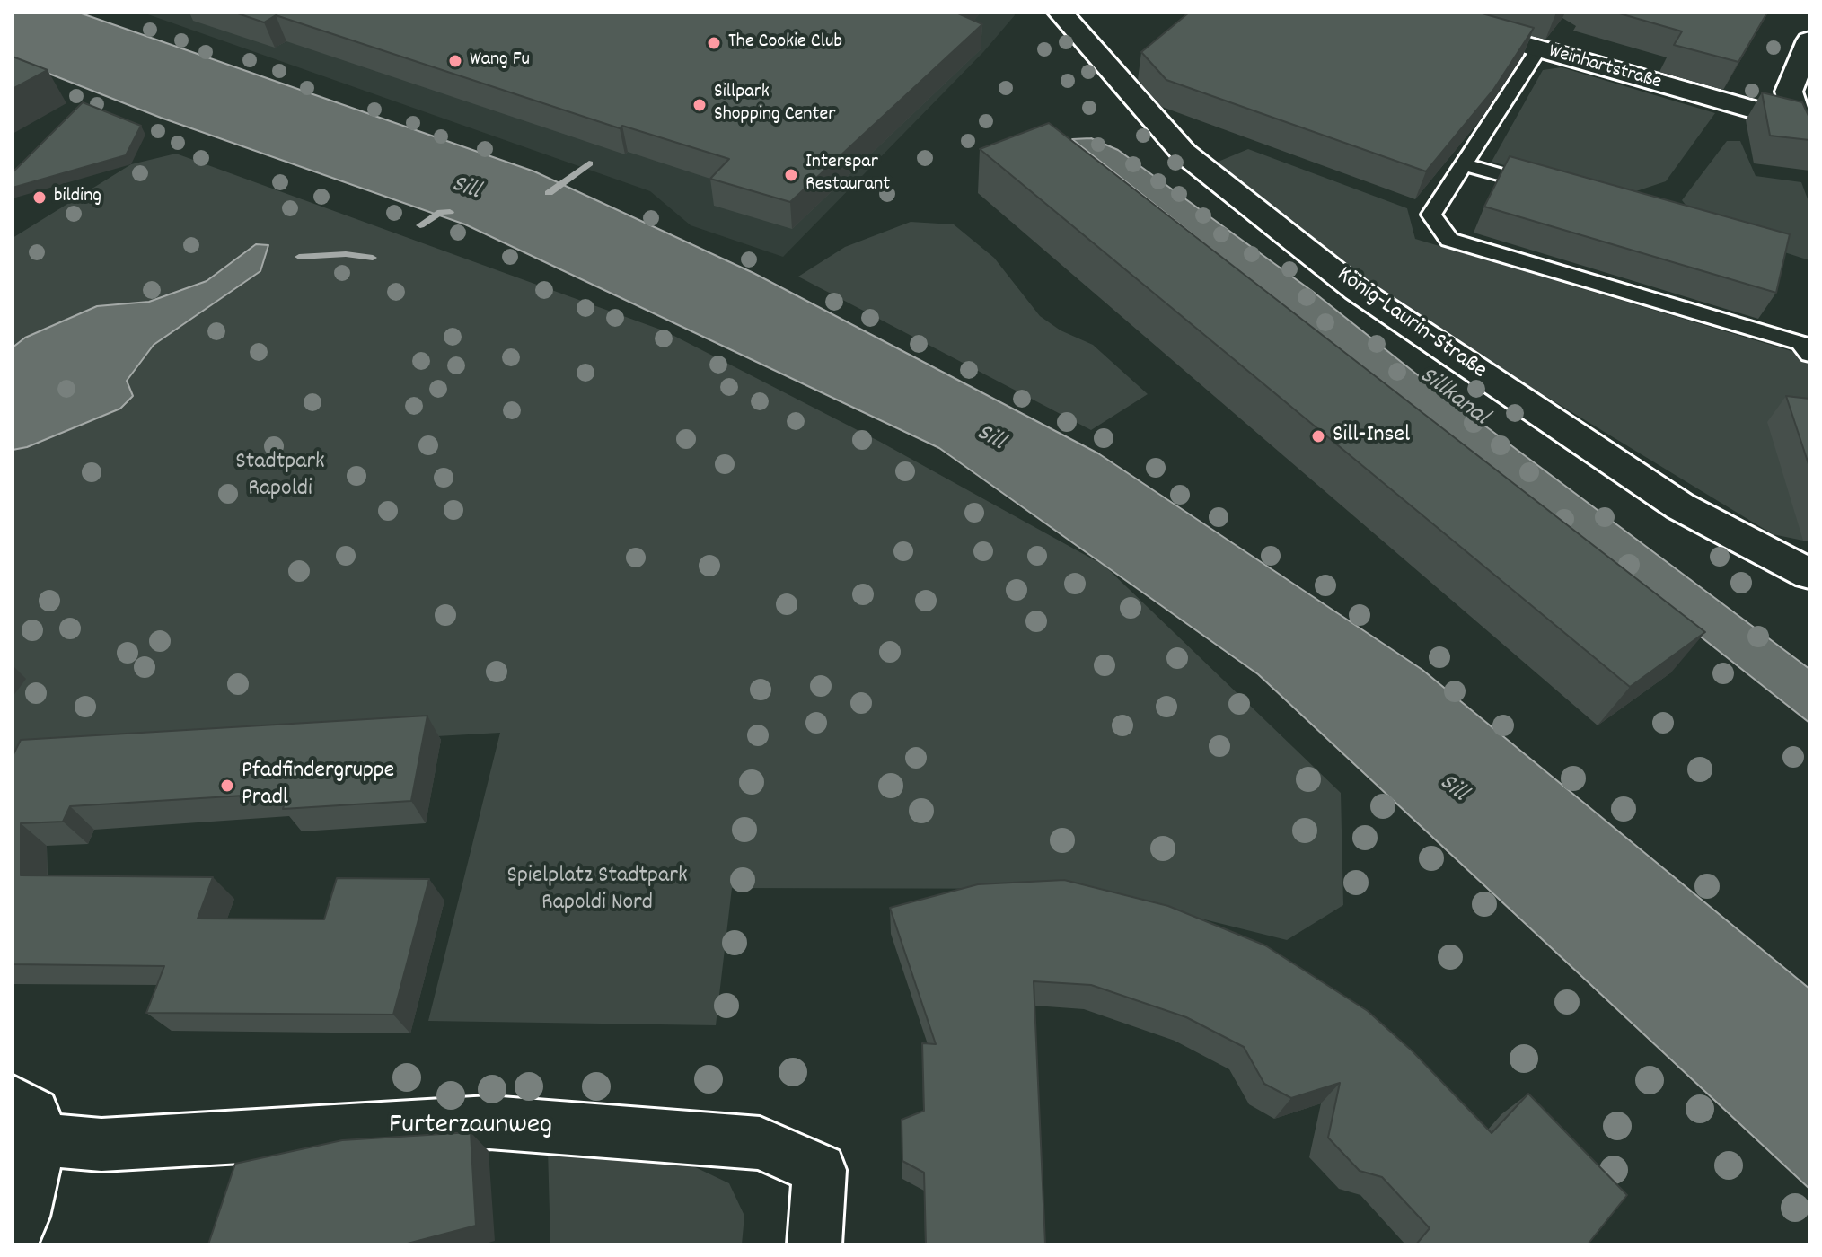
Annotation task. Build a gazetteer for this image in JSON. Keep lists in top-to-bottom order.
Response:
{
  "streets": {
    "street": ["Weinhartstraße", "König-Laurin-Straße", "Furterzaunweg"]
  },
  "water": ["Sill", "Sillkanal"],
  "parks": ["Stadtpark Rapoldi", "Spielplatz Stadtpark Rapoldi Nord"],
  "places": [
    "The Cookie Club",
    "Wang Fu",
    "Sillpark Shopping Center",
    "Interspar Restaurant",
    "bilding",
    "Sill-Insel",
    "Pfadfindergruppe Pradl"
  ]
}
